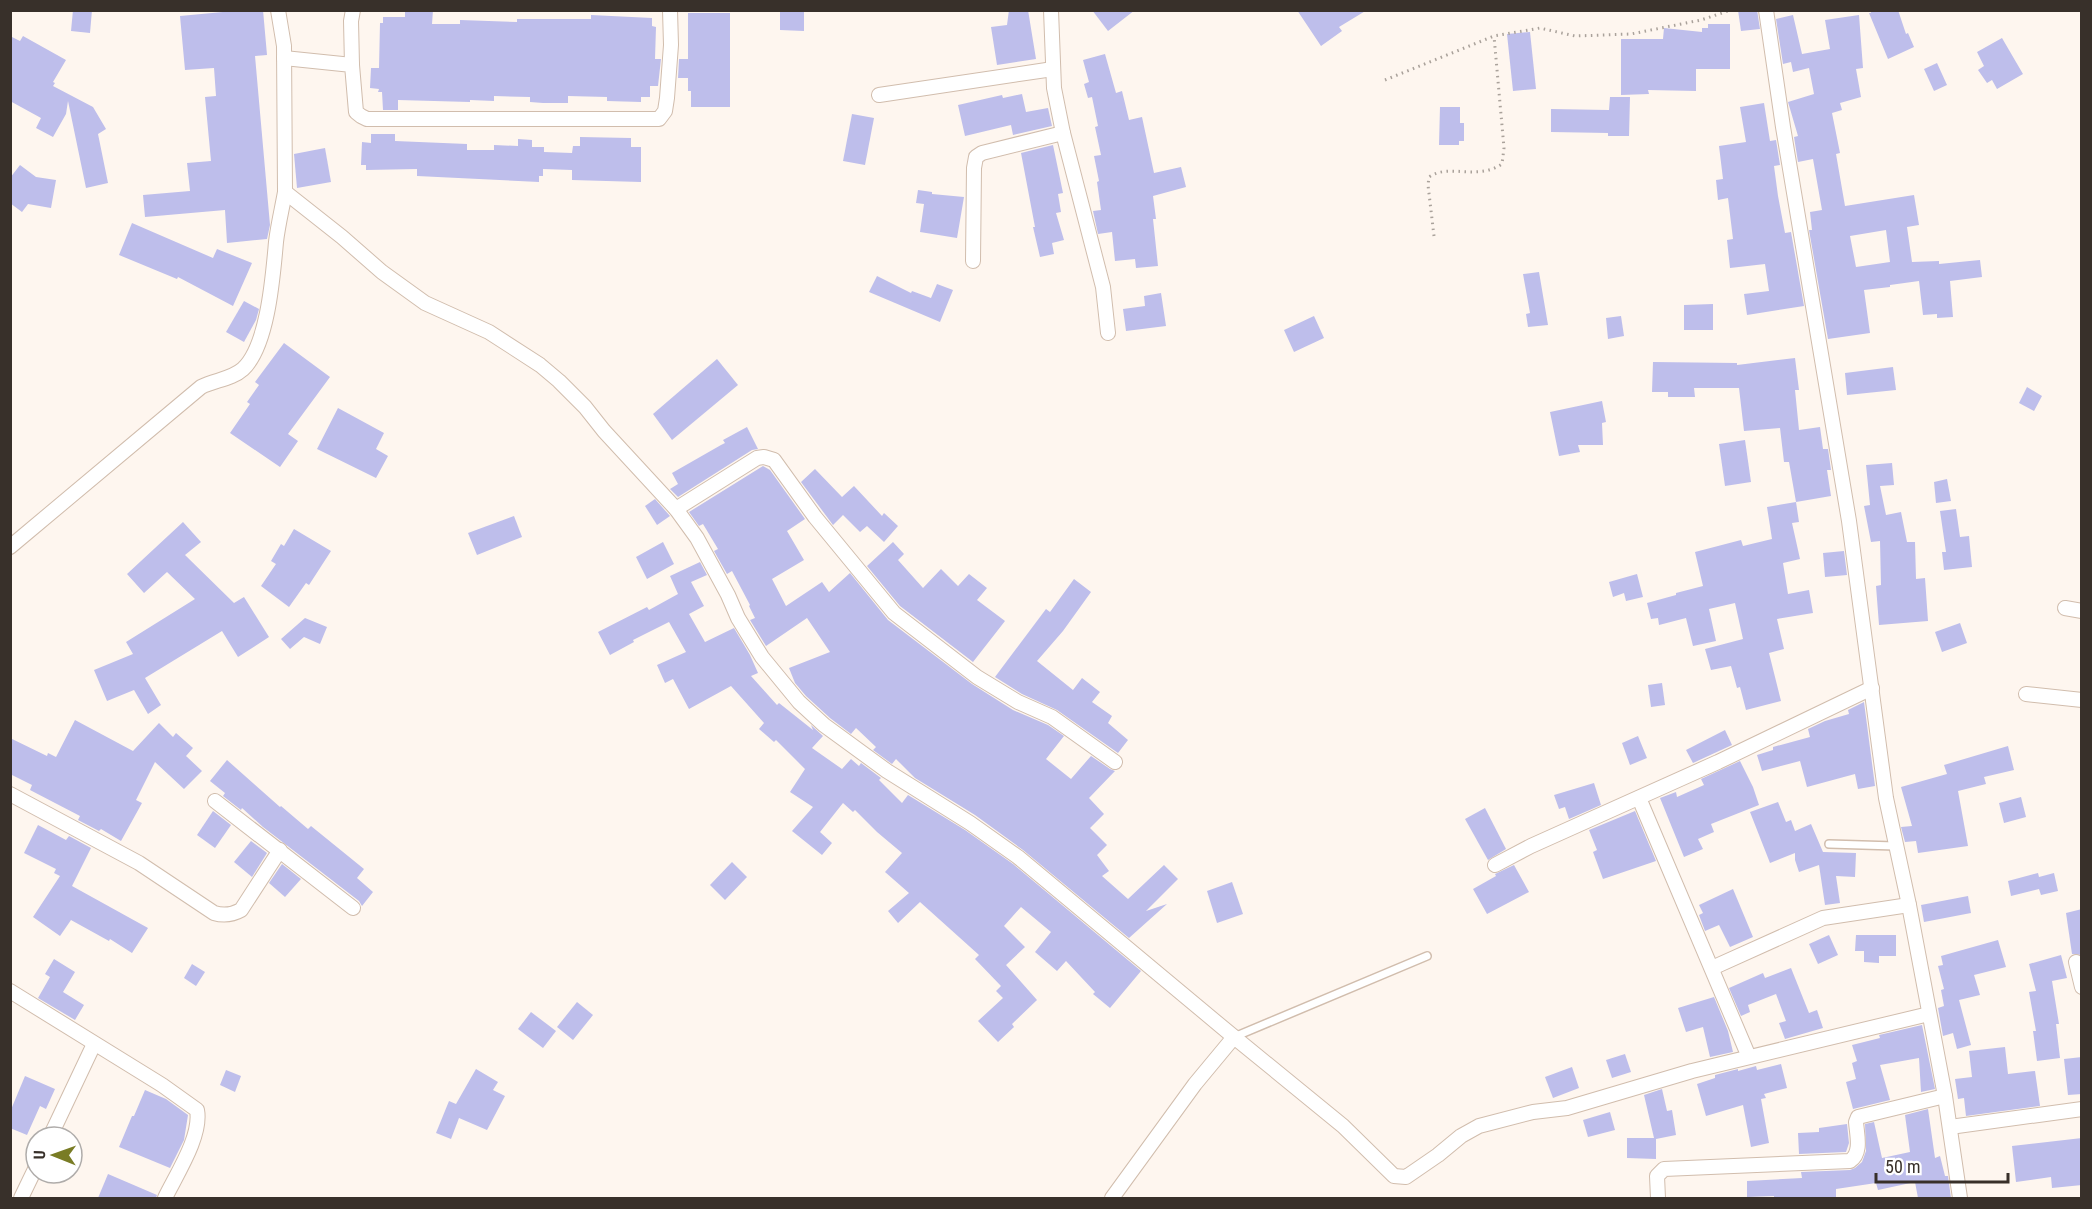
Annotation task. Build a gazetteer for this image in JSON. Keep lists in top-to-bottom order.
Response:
{
  "scale_bar": "50 m",
  "north": "left"
}
